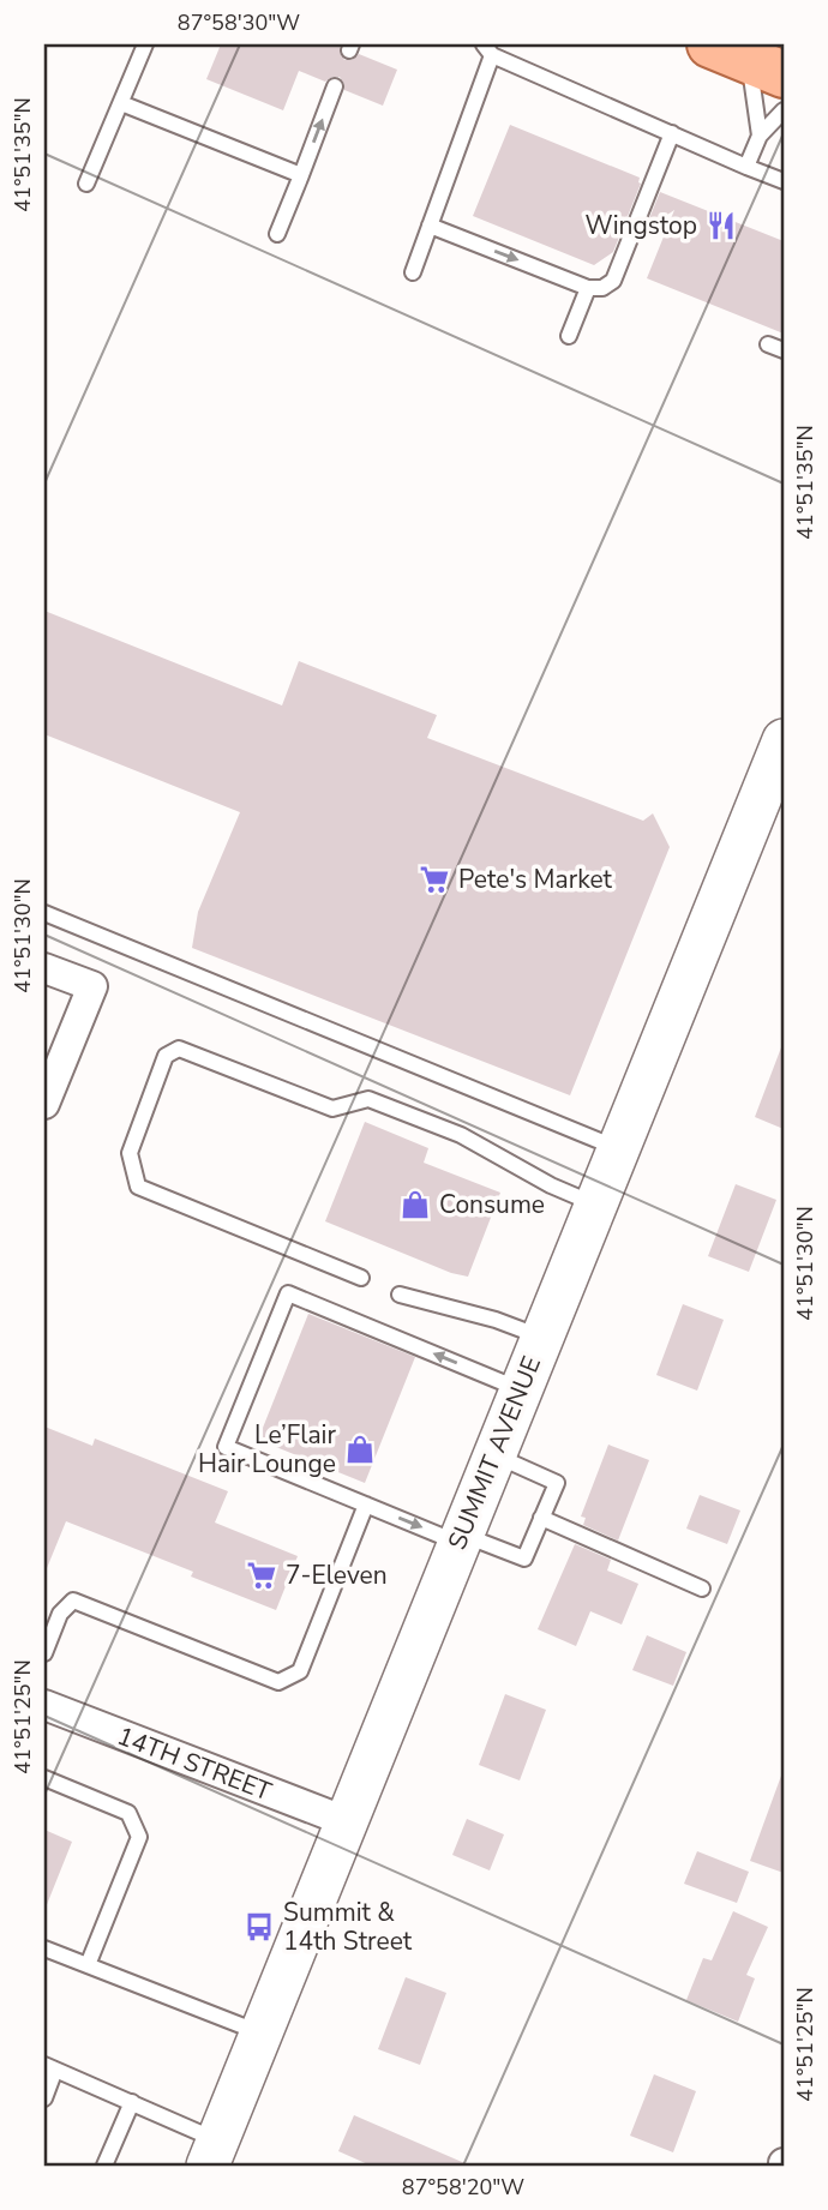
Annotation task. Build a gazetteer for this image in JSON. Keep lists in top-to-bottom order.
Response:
{
  "streets": {
    "main road": ["SUMMIT AVENUE"],
    "street": ["14TH STREET"]
  },
  "crossings": [
    ["SUMMIT AVENUE", "14TH STREET"]
  ],
  "places": {
    "restaurant": ["Wingstop"],
    "supermarket": ["Pete's Market", "7-Eleven"],
    "shop": ["Consume", "Le’Flair Hair Lounge"],
    "bus stop": ["Summit & 14th Street"]
  },
  "coordinates": [
    "87°58'30\"W",
    "41°51'35\"N",
    "41°51'30\"N",
    "41°51'25\"N",
    "87°58'20\"W"
  ]
}
